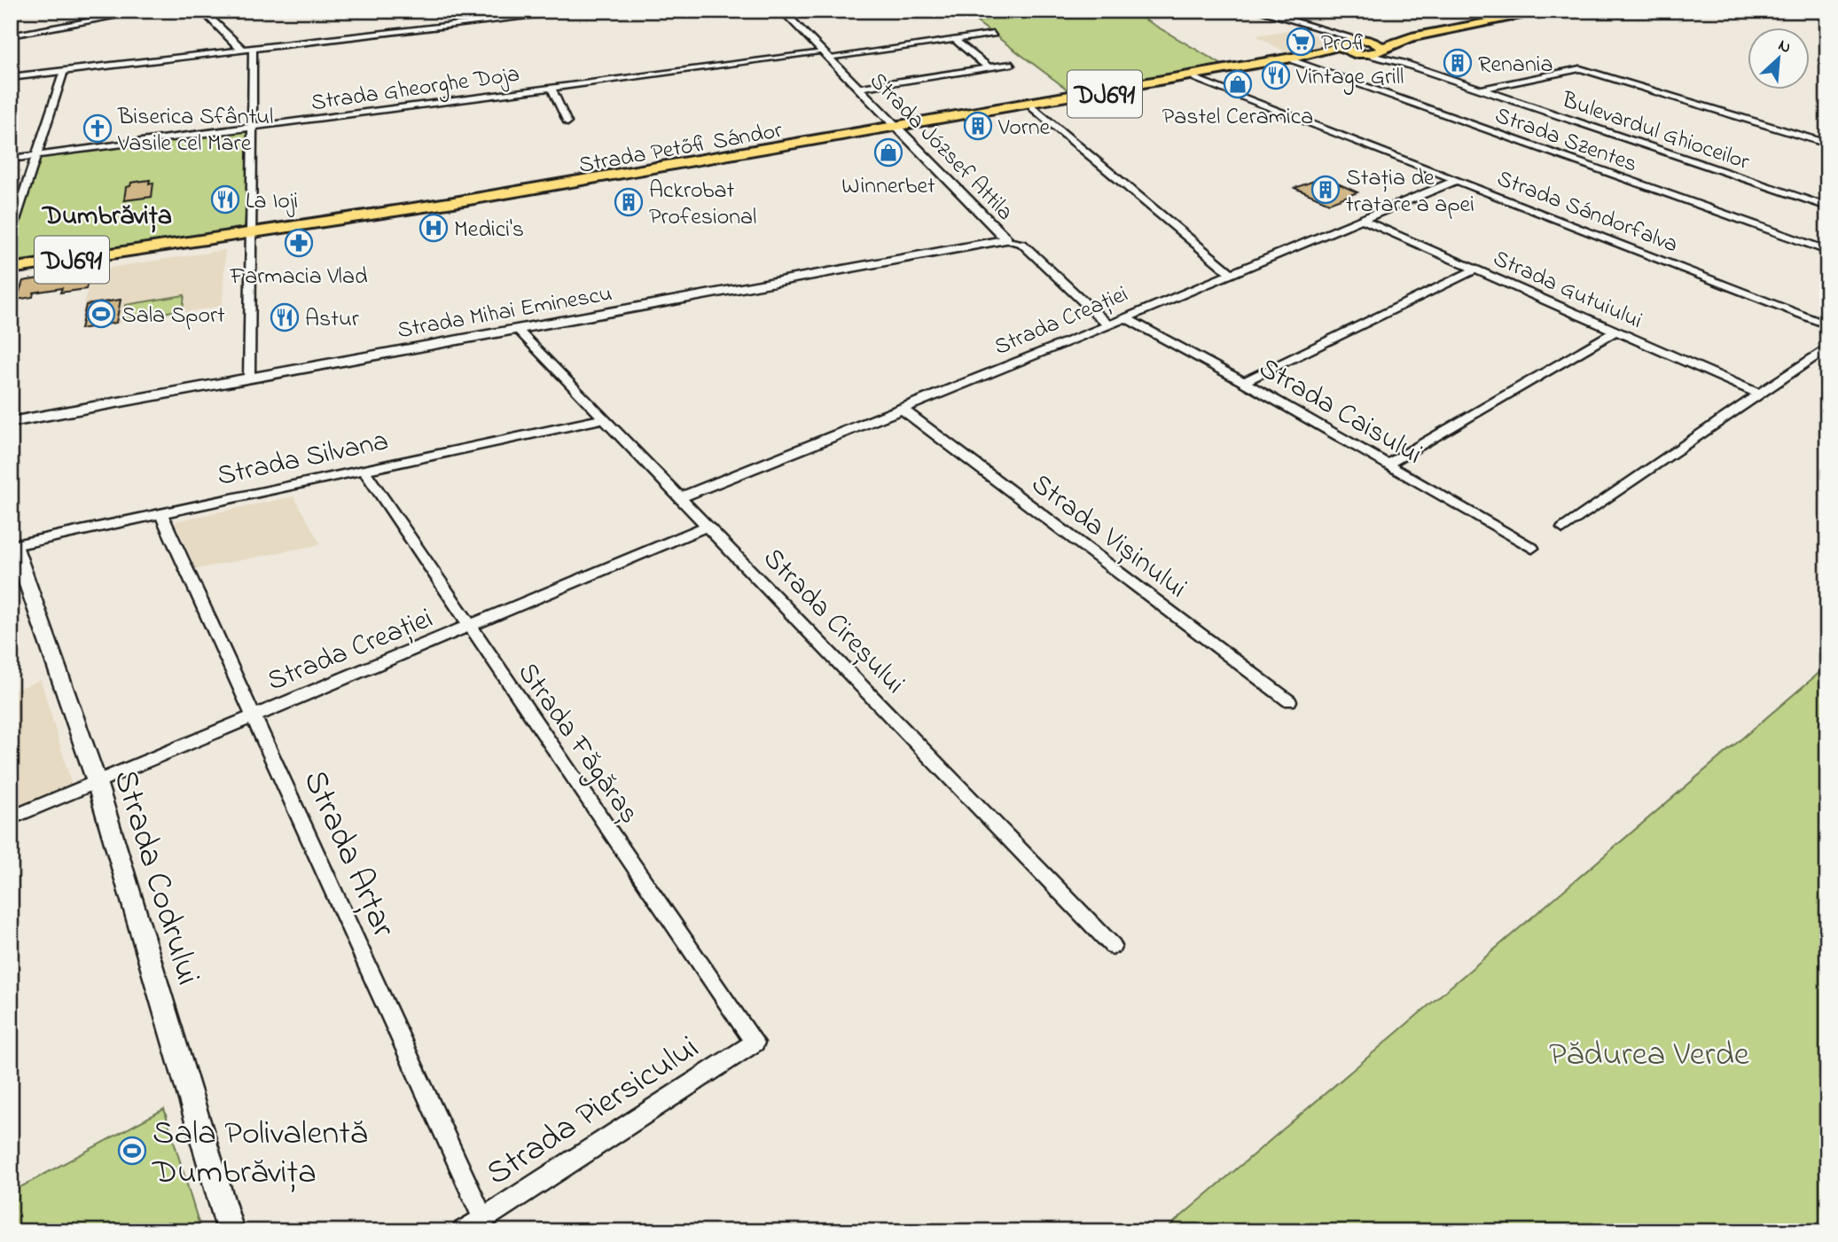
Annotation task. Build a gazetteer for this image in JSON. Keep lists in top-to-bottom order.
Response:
{
  "streets": {
    "main road": ["DJ691", "Strada Petőfi Sándor"],
    "street": [
      "Strada Gheorghe Doja",
      "Bulevardul Ghioceilor",
      "Strada Szentes",
      "Strada József Attila",
      "Strada Sándorfalva",
      "Strada Gutuiului",
      "Strada Mihai Eminescu",
      "Strada Creației",
      "Strada Caisului",
      "Strada Silvana",
      "Strada Vișinului",
      "Strada Cireșului",
      "Strada Făgăraș",
      "Strada Arțar",
      "Strada Codrului",
      "Strada Piersicului"
    ]
  },
  "crossings": [
    ["Strada Gheorghe Doja", "Strada József Attila"],
    ["DJ691", "Bulevardul Ghioceilor"],
    ["DJ691", "Strada Petőfi Sándor"],
    ["Bulevardul Ghioceilor", "Strada Petőfi Sándor"],
    ["Strada Szentes", "Strada Petőfi Sándor"],
    ["Strada József Attila", "Strada Petőfi Sándor"],
    ["Strada József Attila", "Strada Mihai Eminescu"],
    ["Strada József Attila", "Strada Creației"],
    ["Strada Petőfi Sándor", "Strada Sándorfalva"],
    ["Strada Sándorfalva", "Strada Creației"],
    ["Strada Gutuiului", "Strada Creației"],
    ["Strada Mihai Eminescu", "Strada Cireșului"],
    ["Strada Creației", "Strada Caisului"],
    ["Strada Creației", "Strada Vișinului"],
    ["Strada Creației", "Strada Cireșului"],
    ["Strada Creației", "Strada Făgăraș"],
    ["Strada Creației", "Strada Arțar"],
    ["Strada Creației", "Strada Codrului"],
    ["Strada Silvana", "Strada Cireșului"],
    ["Strada Silvana", "Strada Făgăraș"],
    ["Strada Silvana", "Strada Arțar"],
    ["Strada Silvana", "Strada Codrului"],
    ["Strada Făgăraș", "Strada Piersicului"],
    ["Strada Arțar", "Strada Piersicului"]
  ],
  "districts": ["Dumbrăvița"],
  "parks": ["Pădurea Verde"],
  "places": {
    "supermarket": ["Profi"],
    "building": [
      "Renania",
      "Vorne",
      "Stația de tratare a apei",
      "Ackrobat Profesional"
    ],
    "restaurant": ["Vintage Grill", "La Ioji", "Astur"],
    "shop": ["Pastel Ceramica", "Winnerbet"],
    "church": ["Biserica Sfântul Vasile cel Mare"],
    "hospital": ["Medici's"],
    "pharmacy": ["Farmacia Vlad"],
    "sports": ["Sala Sport", "Sala Polivalentă Dumbrăvița"]
  },
  "north": "top right"
}
